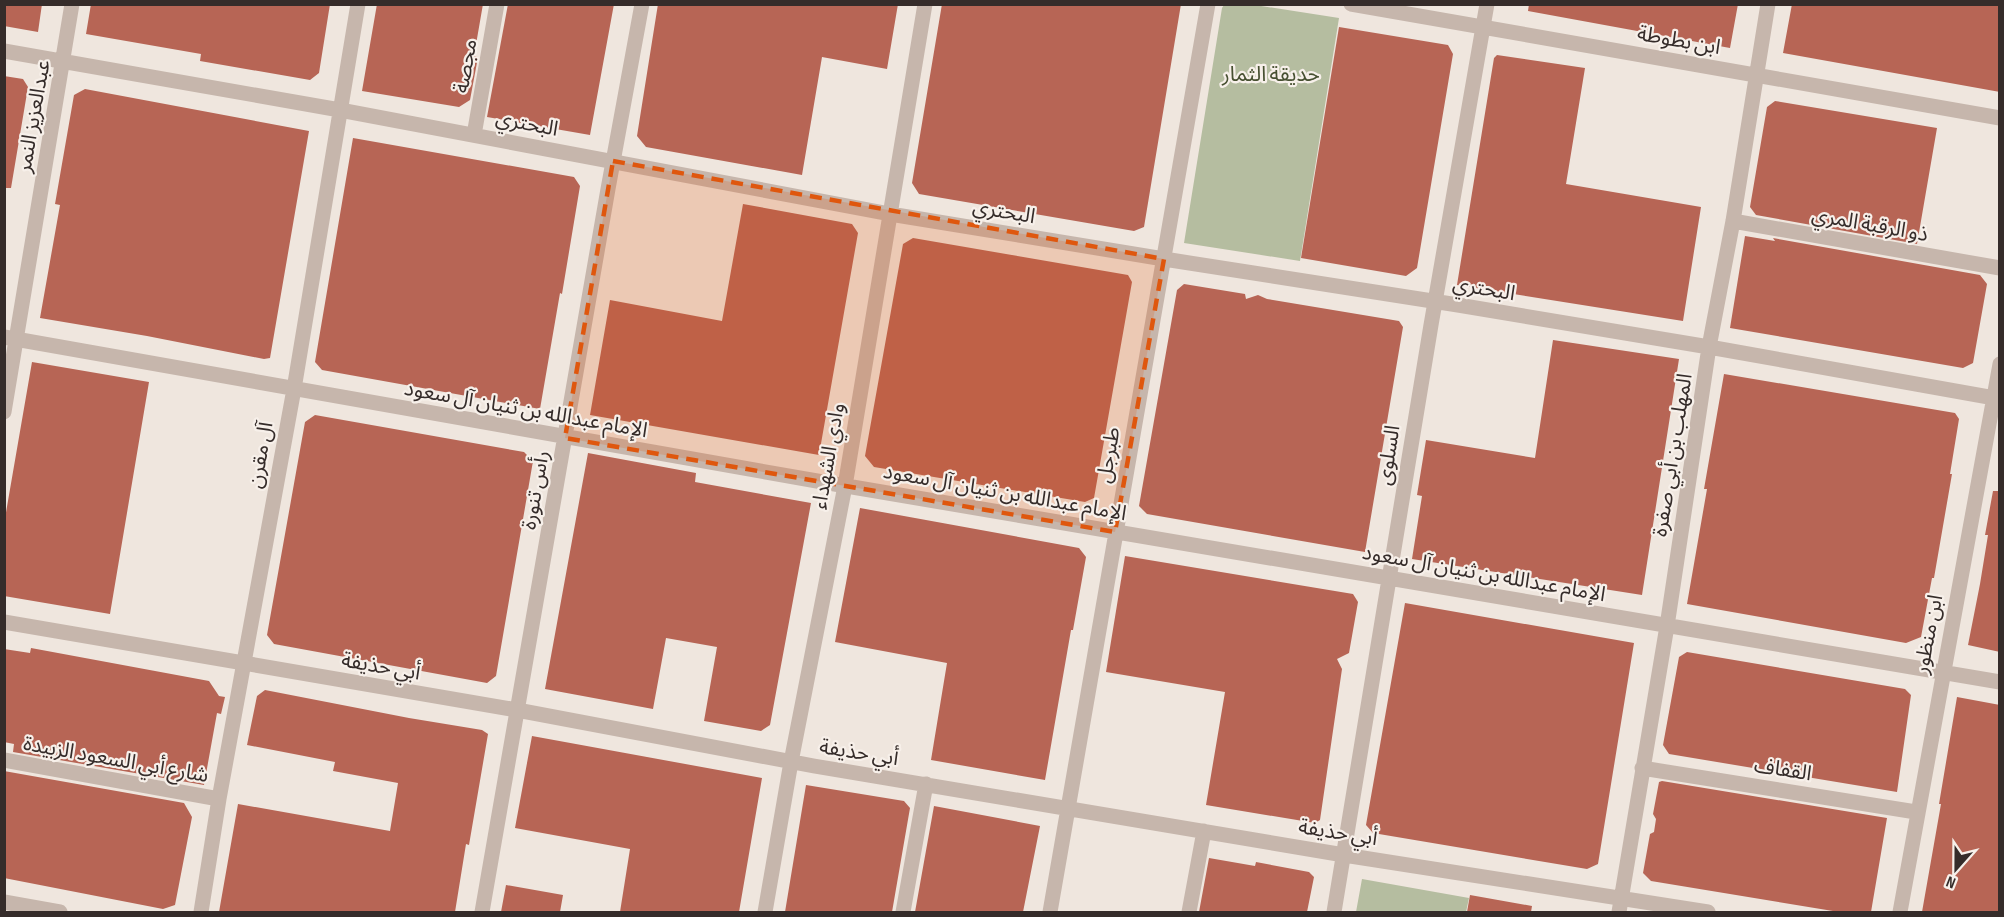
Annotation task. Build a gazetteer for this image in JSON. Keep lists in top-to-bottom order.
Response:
{
  "streets": {
    "street": [
      "ابن بطوطة",
      "مجصة",
      "عبدالعزيز النمر",
      "البحتري",
      "ذو الرقبة المري",
      "الإمام عبدالله بن ثنيان آل سعود",
      "آل مقرن",
      "طبرجل",
      "السلوى",
      "المهلب بن أبي صفرة",
      "وادي الشهداء",
      "رأس تنورة",
      "ابن منظور",
      "أبي حذيفة",
      "شارع أبي السعود الزبيدة",
      "القفاف"
    ]
  },
  "crossings": [
    ["ابن بطوطة", "السلوى"],
    ["ابن بطوطة", "المهلب بن أبي صفرة"],
    ["مجصة", "البحتري"],
    ["عبدالعزيز النمر", "البحتري"],
    ["عبدالعزيز النمر", "الإمام عبدالله بن ثنيان آل سعود"],
    ["البحتري", "آل مقرن"],
    ["البحتري", "طبرجل"],
    ["البحتري", "السلوى"],
    ["البحتري", "المهلب بن أبي صفرة"],
    ["البحتري", "وادي الشهداء"],
    ["البحتري", "رأس تنورة"],
    ["البحتري", "ابن منظور"],
    ["ذو الرقبة المري", "المهلب بن أبي صفرة"],
    ["الإمام عبدالله بن ثنيان آل سعود", "آل مقرن"],
    ["الإمام عبدالله بن ثنيان آل سعود", "طبرجل"],
    ["الإمام عبدالله بن ثنيان آل سعود", "السلوى"],
    ["الإمام عبدالله بن ثنيان آل سعود", "المهلب بن أبي صفرة"],
    ["الإمام عبدالله بن ثنيان آل سعود", "وادي الشهداء"],
    ["الإمام عبدالله بن ثنيان آل سعود", "رأس تنورة"],
    ["الإمام عبدالله بن ثنيان آل سعود", "ابن منظور"],
    ["آل مقرن", "أبي حذيفة"],
    ["آل مقرن", "شارع أبي السعود الزبيدة"],
    ["طبرجل", "أبي حذيفة"],
    ["السلوى", "أبي حذيفة"],
    ["المهلب بن أبي صفرة", "أبي حذيفة"],
    ["المهلب بن أبي صفرة", "القفاف"],
    ["وادي الشهداء", "أبي حذيفة"],
    ["رأس تنورة", "أبي حذيفة"],
    ["ابن منظور", "القفاف"]
  ],
  "parks": ["حديقة الثمار"],
  "north": "bottom"
}
